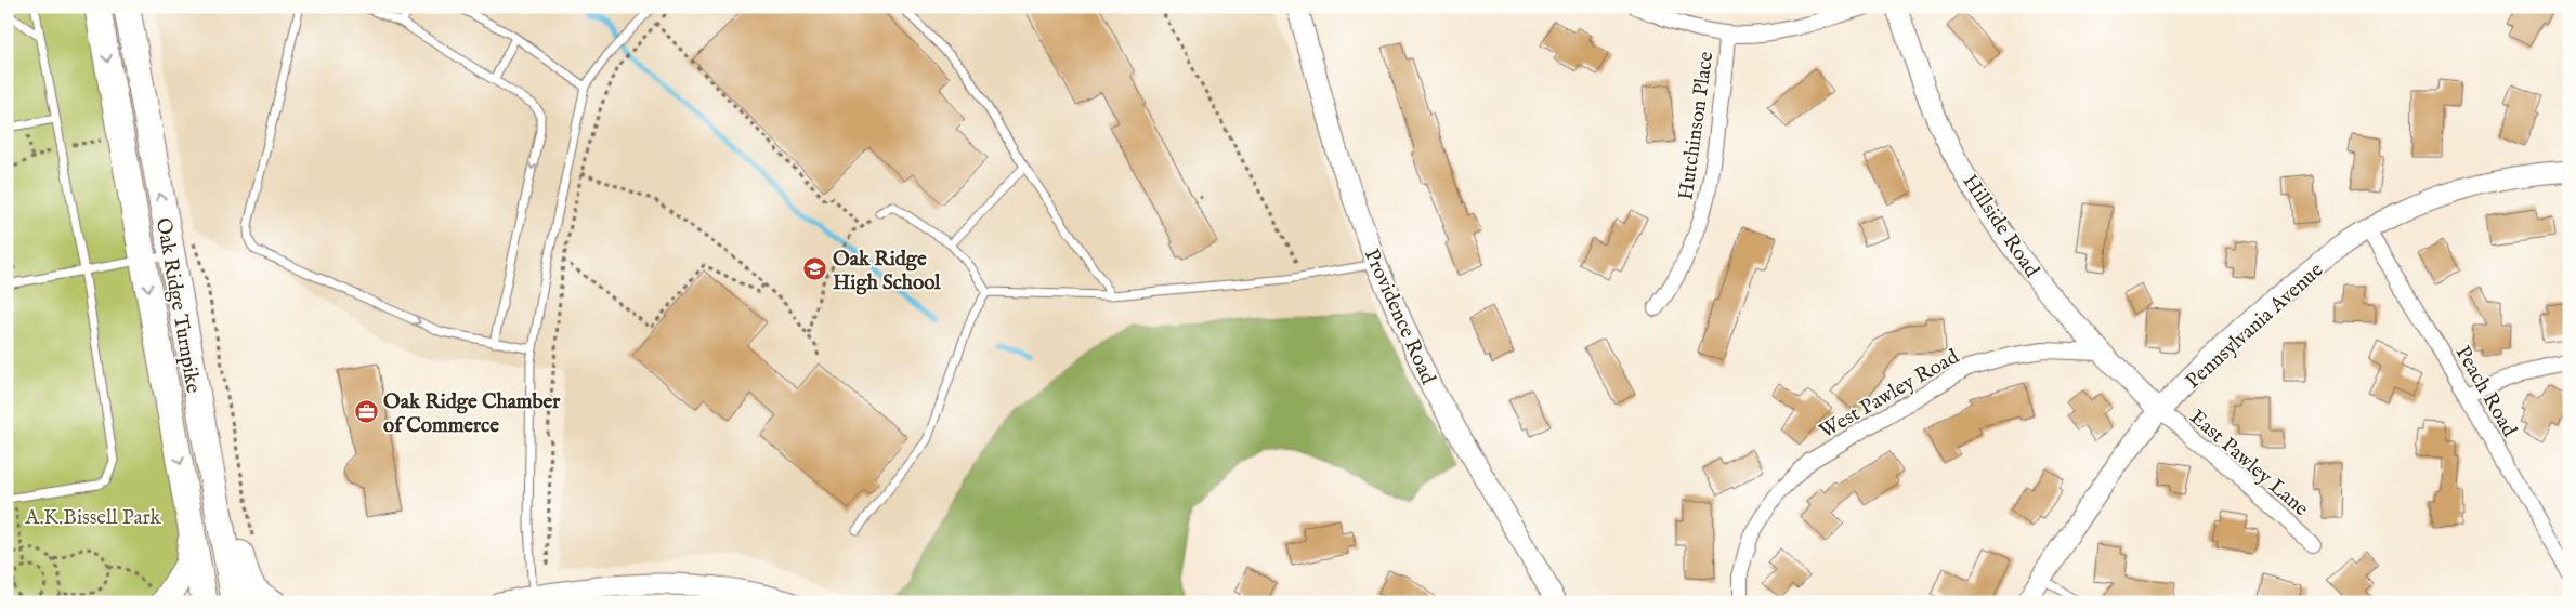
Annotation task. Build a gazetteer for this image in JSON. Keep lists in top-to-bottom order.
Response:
{
  "streets": {
    "highway": ["Oak Ridge Turnpike"],
    "street": [
      "Hutchinson Place",
      "Hillside Road",
      "Providence Road",
      "Pennsylvania Avenue",
      "Peach Road",
      "West Pawley Road",
      "East Pawley Lane"
    ]
  },
  "crossings": [
    ["Hillside Road", "Pennsylvania Avenue"],
    ["Hillside Road", "West Pawley Road"],
    ["Hillside Road", "East Pawley Lane"],
    ["Pennsylvania Avenue", "Peach Road"],
    ["Pennsylvania Avenue", "East Pawley Lane"]
  ],
  "parks": ["A.K.Bissell Park"],
  "places": {
    "school or university": ["Oak Ridge High School"],
    "office": ["Oak Ridge Chamber of Commerce"]
  }
}
